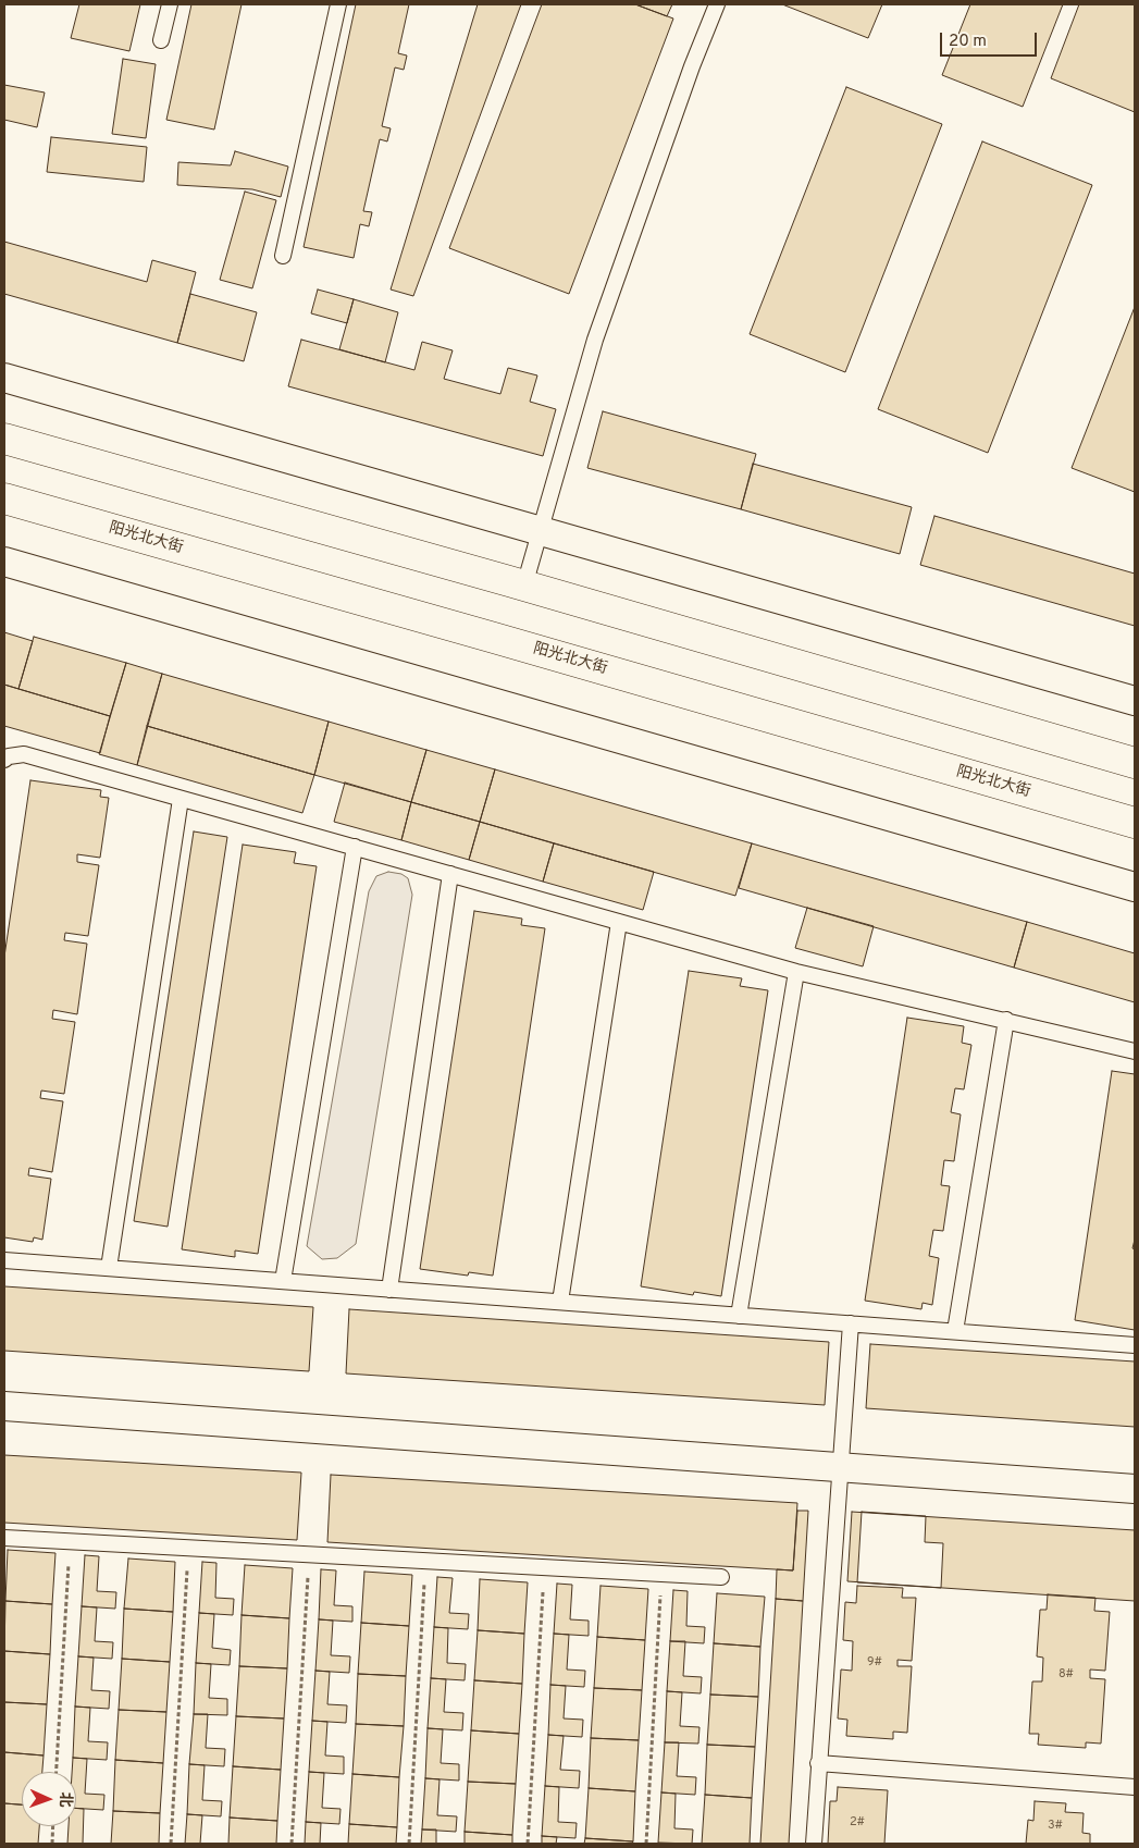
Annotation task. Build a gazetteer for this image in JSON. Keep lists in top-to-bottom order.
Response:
{
  "streets": {
    "highway": ["阳光北大街"]
  },
  "house_numbers": [
    "9#",
    "8#",
    "2#",
    "3#"
  ],
  "scale_bar": "20 m",
  "north": "right"
}
